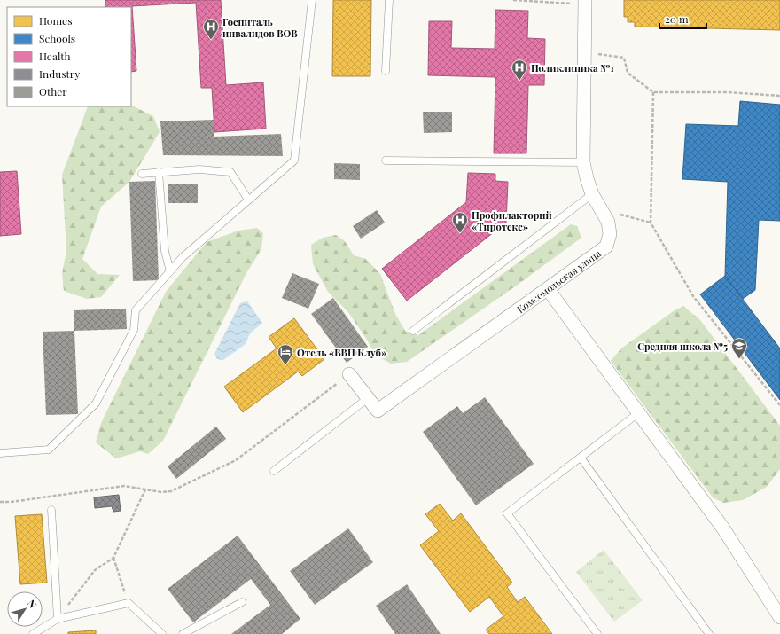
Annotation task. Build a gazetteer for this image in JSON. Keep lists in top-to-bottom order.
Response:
{
  "streets": {
    "street": ["Комсомольская улица"]
  },
  "places": {
    "hospital": ["Госпиталь инвалидов ВОВ", "Поликлиника №1", "Профилакторий «Тиротекс»"],
    "school or university": ["Средняя школа №5"],
    "hotel": ["Отель «ВВП Клуб»"]
  },
  "legend": [
    "Homes",
    "Schools",
    "Health",
    "Industry",
    "Other"
  ],
  "scale_bar": "20 m",
  "north": "top right"
}
